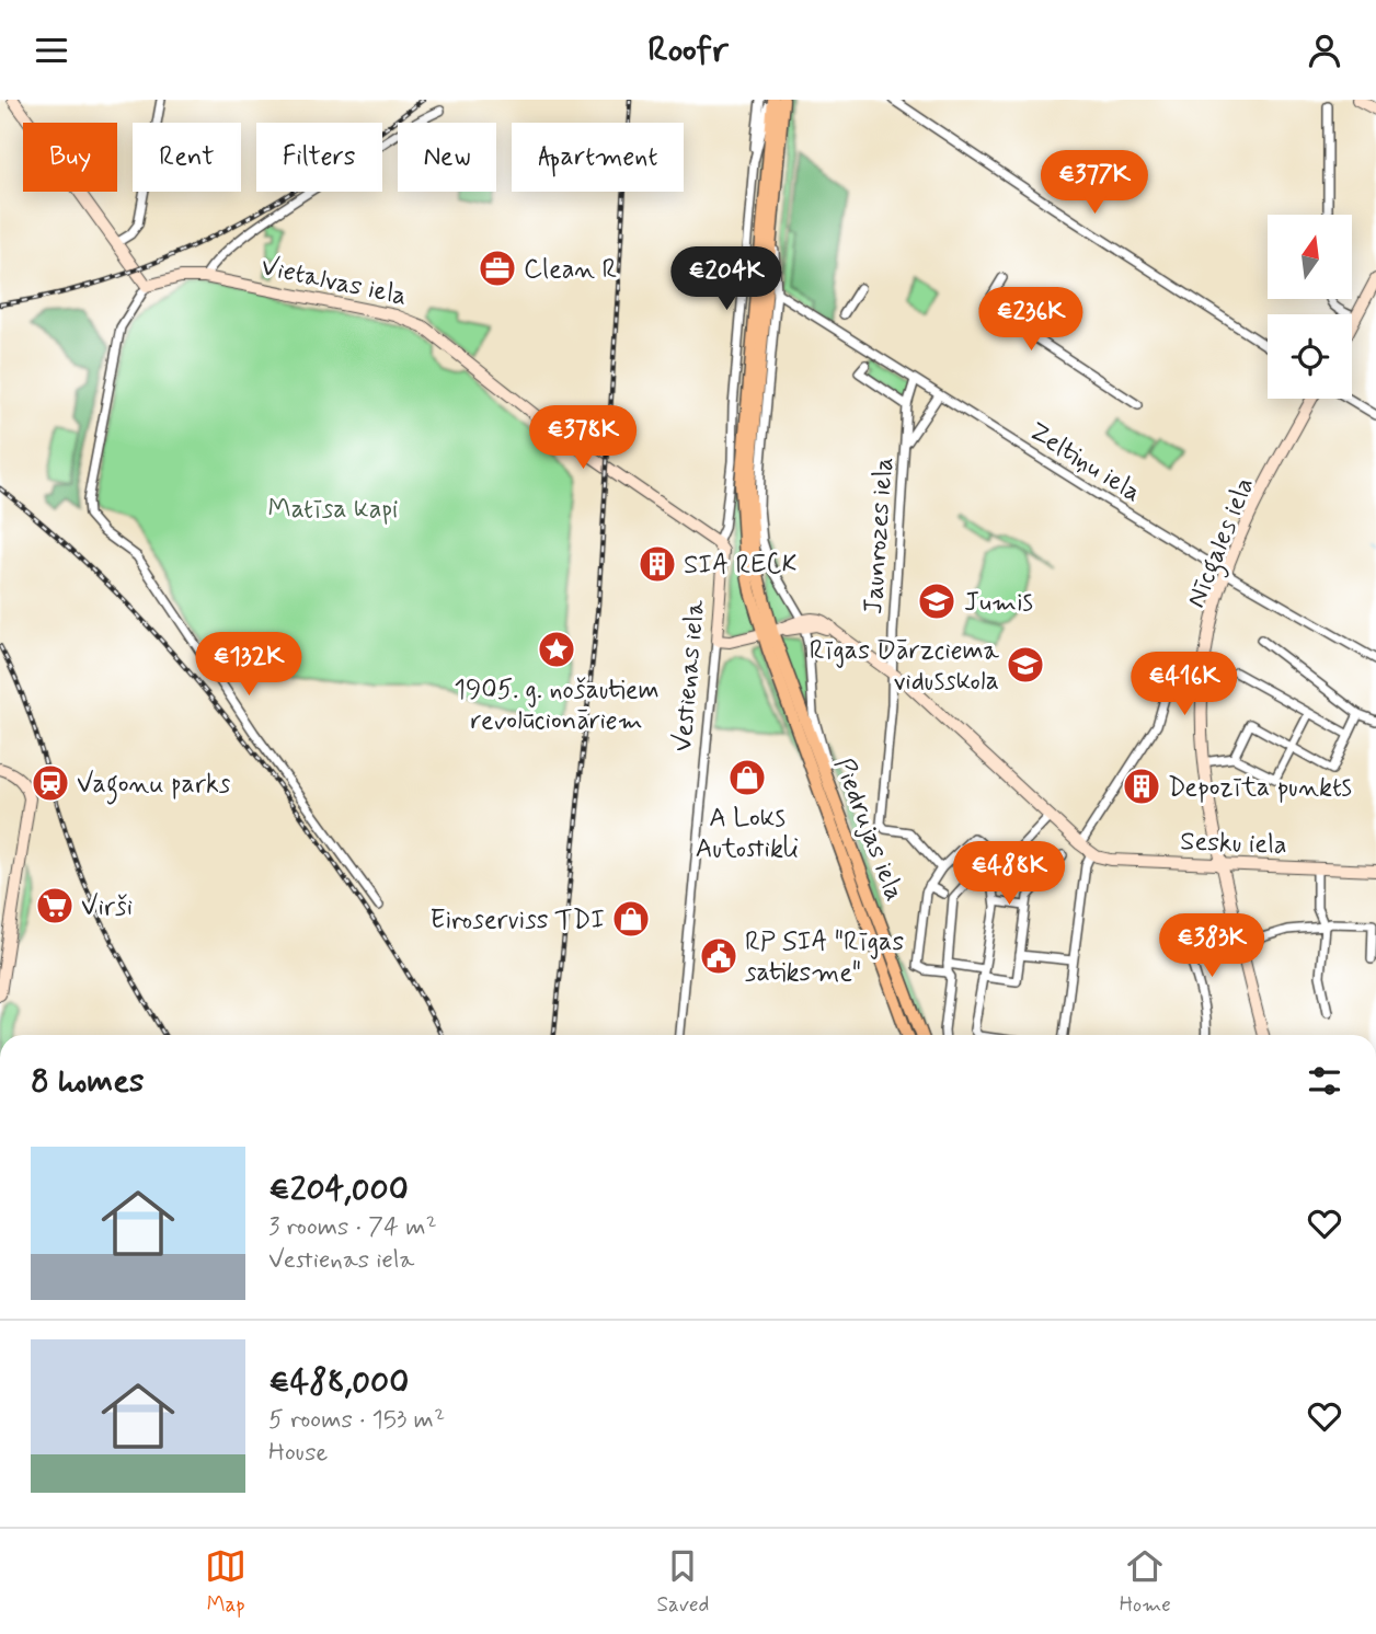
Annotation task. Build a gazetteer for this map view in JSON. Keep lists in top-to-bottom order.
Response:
{
  "streets": {
    "main road": ["Vestienas iela", "Piedrujas iela"],
    "street": [
      "Vietalvas iela",
      "Zeltiņu iela",
      "Jaunrozes iela",
      "Nīcgales iela",
      "Sesku iela"
    ]
  },
  "crossings": [
    ["Vietalvas iela", "Vestienas iela"],
    ["Zeltiņu iela", "Jaunrozes iela"],
    ["Zeltiņu iela", "Nīcgales iela"],
    ["Nīcgales iela", "Sesku iela"],
    ["Vestienas iela", "Piedrujas iela"]
  ],
  "parks": ["Matīsa kapi"],
  "places": {
    "office": ["Clean R"],
    "building": ["SIA RECK", "Depozīta punkts"],
    "school or university": ["Jumis", "Rīgas Dārzciema vidusskola"],
    "place": ["1905. g. nošautiem revolūcionāriem"],
    "shop": ["A Loks Autostikli", "Eiroserviss TDI"],
    "station": ["Vagonu parks"],
    "supermarket": ["Virši"],
    "public building": ["RP SIA \"Rīgas satiksme\""]
  },
  "north": "top",
  "page": {
    "header": "Roofr",
    "chip": [
      "Buy",
      "Rent",
      "Filters",
      "New",
      "Apartment"
    ],
    "price": [
      "€377K",
      "€204K",
      "€236K",
      "€378K",
      "€132K",
      "€416K",
      "€488K",
      "€383K"
    ],
    "heading": "8 homes",
    "list": [
      {
        "name": "€204,000",
        "note": "3 rooms · 74 m² · Vestienas iela"
      },
      {
        "name": "€488,000",
        "note": "5 rooms · 153 m² · House"
      }
    ],
    "tabs": ["Map", "Saved", "Home"]
  }
}
